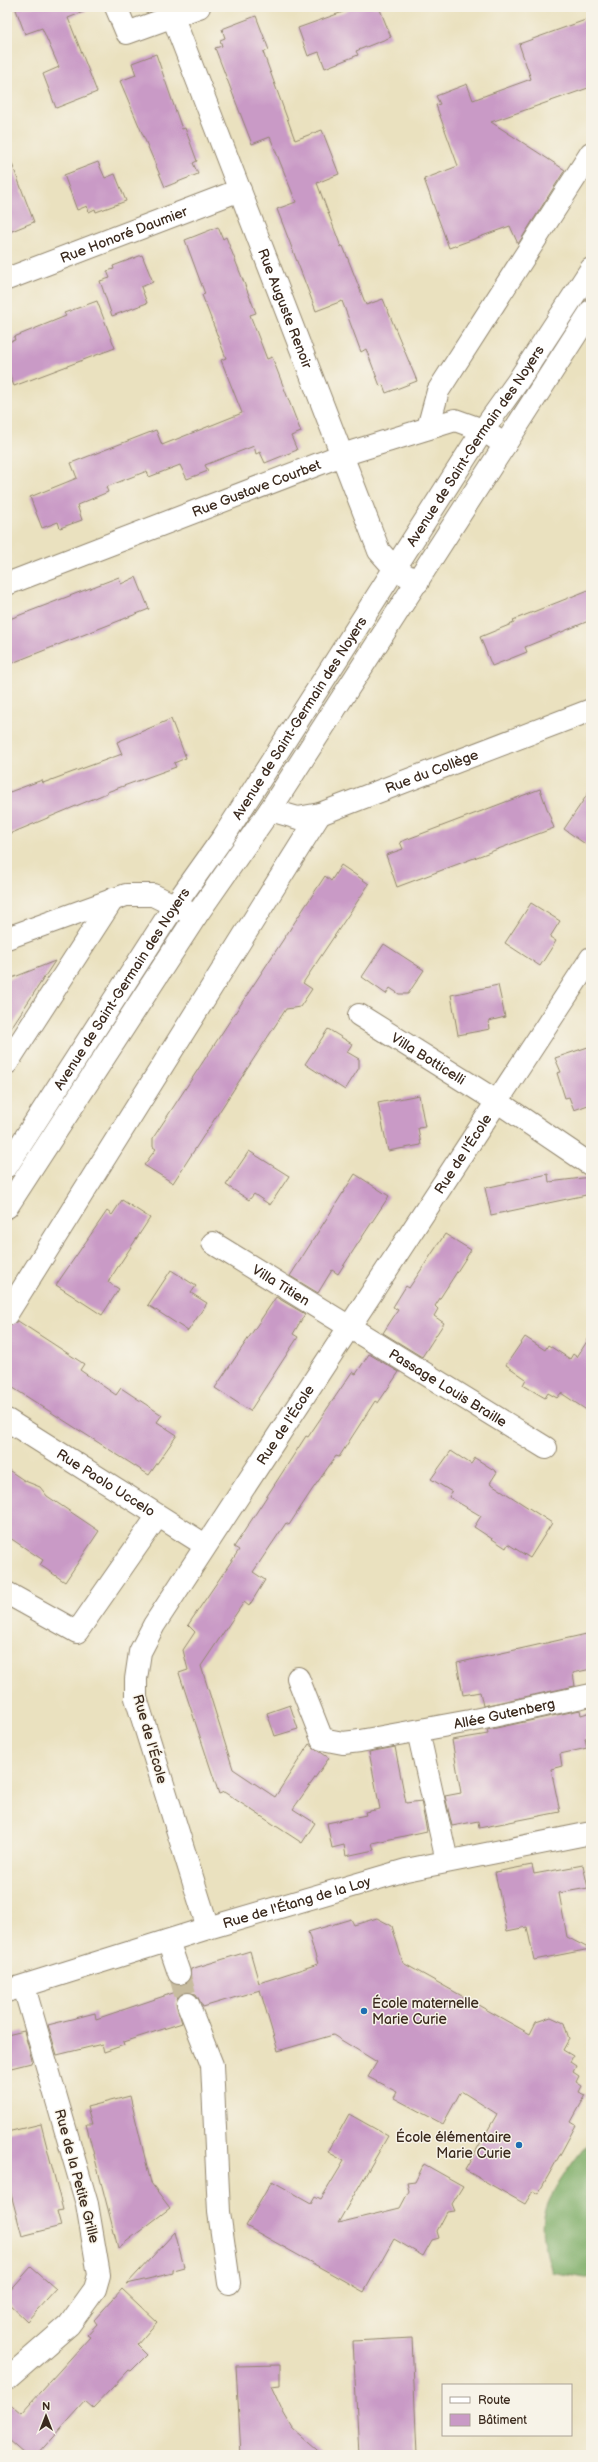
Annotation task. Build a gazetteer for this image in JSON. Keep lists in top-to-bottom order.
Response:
{
  "streets": {
    "street": [
      "Rue Honoré Daumier",
      "Rue Auguste Renoir",
      "Avenue de Saint-Germain des Noyers",
      "Rue Gustave Courbet",
      "Rue du Collège",
      "Villa Botticelli",
      "Rue de l'École",
      "Villa Titien",
      "Passage Louis Braille",
      "Rue Paolo Uccelo",
      "Allée Gutenberg",
      "Rue de l'Étang de la Loy",
      "Rue de la Petite Grille"
    ]
  },
  "crossings": [
    ["Rue Honoré Daumier", "Rue Auguste Renoir"],
    ["Rue Auguste Renoir", "Avenue de Saint-Germain des Noyers"],
    ["Rue Auguste Renoir", "Rue Gustave Courbet"],
    ["Avenue de Saint-Germain des Noyers", "Rue Gustave Courbet"],
    ["Avenue de Saint-Germain des Noyers", "Rue du Collège"],
    ["Villa Botticelli", "Rue de l'École"],
    ["Rue de l'École", "Villa Titien"],
    ["Rue de l'École", "Passage Louis Braille"],
    ["Rue de l'École", "Rue Paolo Uccelo"],
    ["Rue de l'École", "Rue de l'Étang de la Loy"],
    ["Villa Titien", "Passage Louis Braille"],
    ["Rue de l'Étang de la Loy", "Rue de la Petite Grille"]
  ],
  "places": ["École maternelle Marie Curie", "École élémentaire Marie Curie"],
  "legend": ["Route", "Bâtiment"],
  "north": "top"
}
